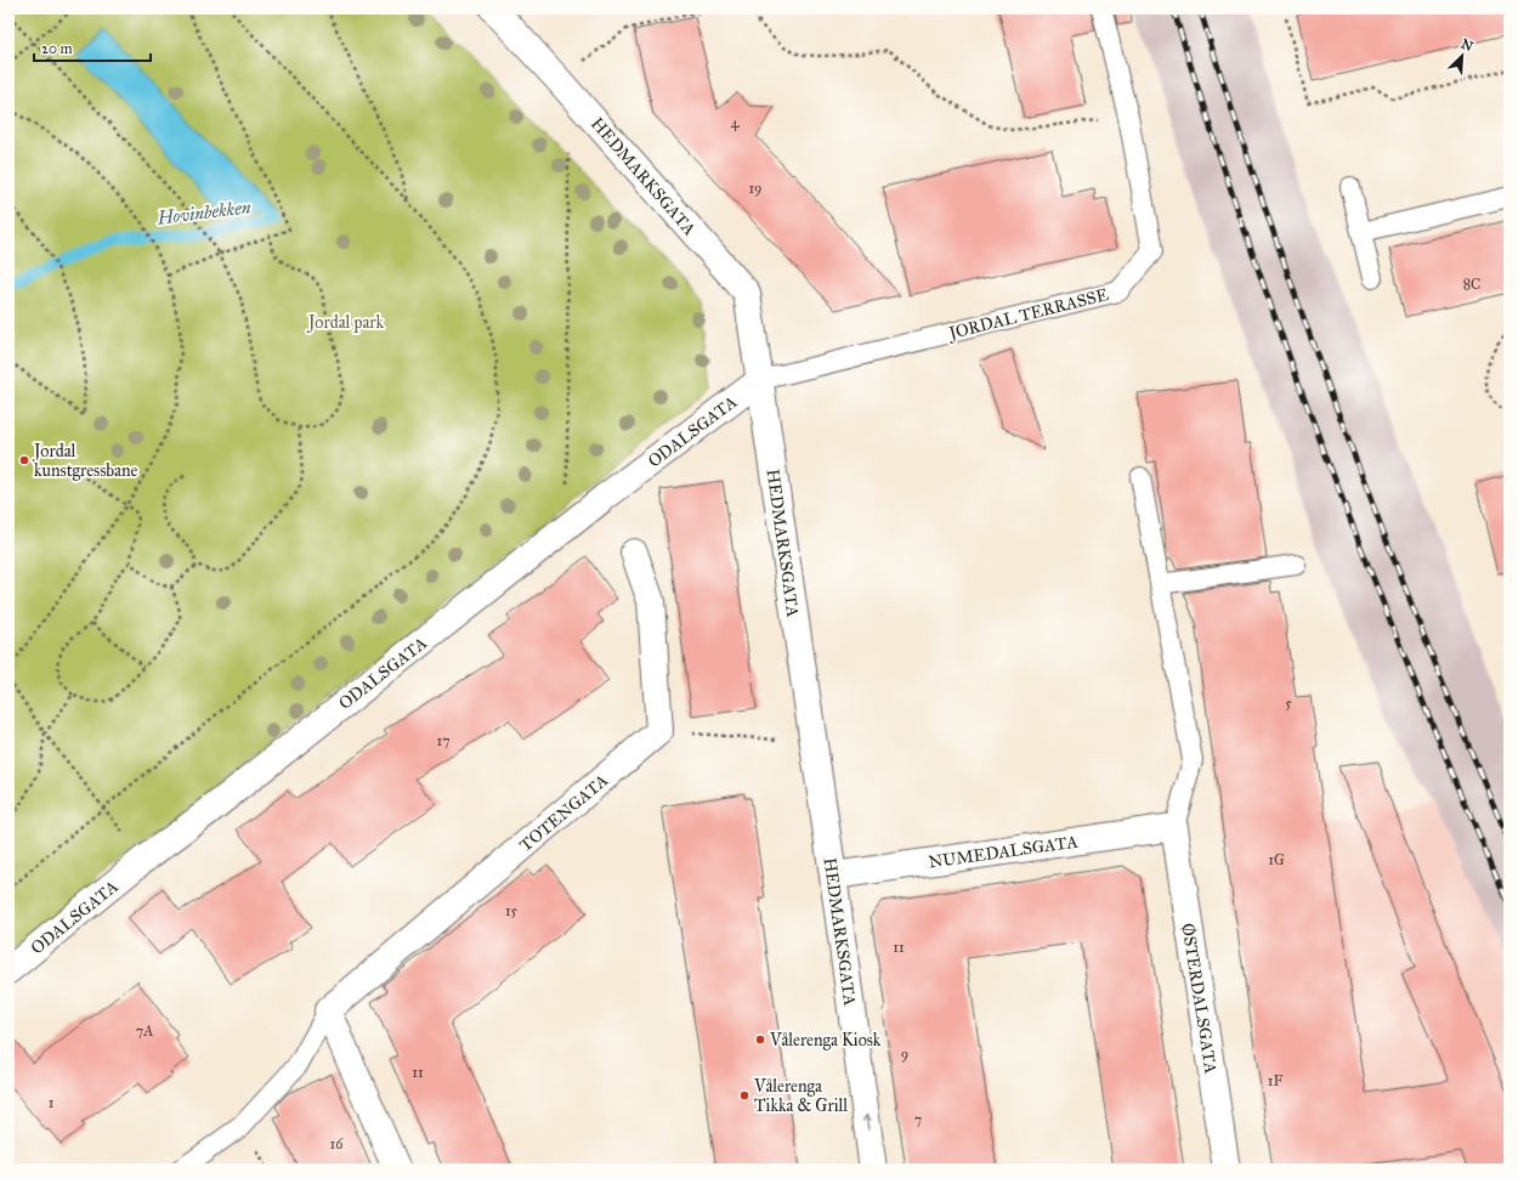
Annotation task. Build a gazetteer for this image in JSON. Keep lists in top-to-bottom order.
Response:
{
  "streets": {
    "street": [
      "HEDMARKSGATA",
      "ODALSGATA",
      "TOTENGATA",
      "NUMEDALSGATA",
      "ØSTERDALSGATA"
    ],
    "lane": ["JORDAL TERRASSE"]
  },
  "crossings": [
    ["HEDMARKSGATA", "JORDAL TERRASSE"],
    ["HEDMARKSGATA", "ODALSGATA"],
    ["HEDMARKSGATA", "NUMEDALSGATA"],
    ["JORDAL TERRASSE", "ODALSGATA"],
    ["NUMEDALSGATA", "ØSTERDALSGATA"]
  ],
  "water": ["Hovinbekken"],
  "parks": ["Jordal park"],
  "places": ["Jordal kunstgressbane", "Vålerenga Kiosk", "Vålerenga Tikka & Grill"],
  "house_numbers": [
    "4",
    "19",
    "8C",
    "5",
    "17",
    "1G",
    "15",
    "11",
    "7A",
    "9",
    "11",
    "1F",
    "1",
    "7",
    "16"
  ],
  "scale_bar": "20 m",
  "north": "top right"
}
